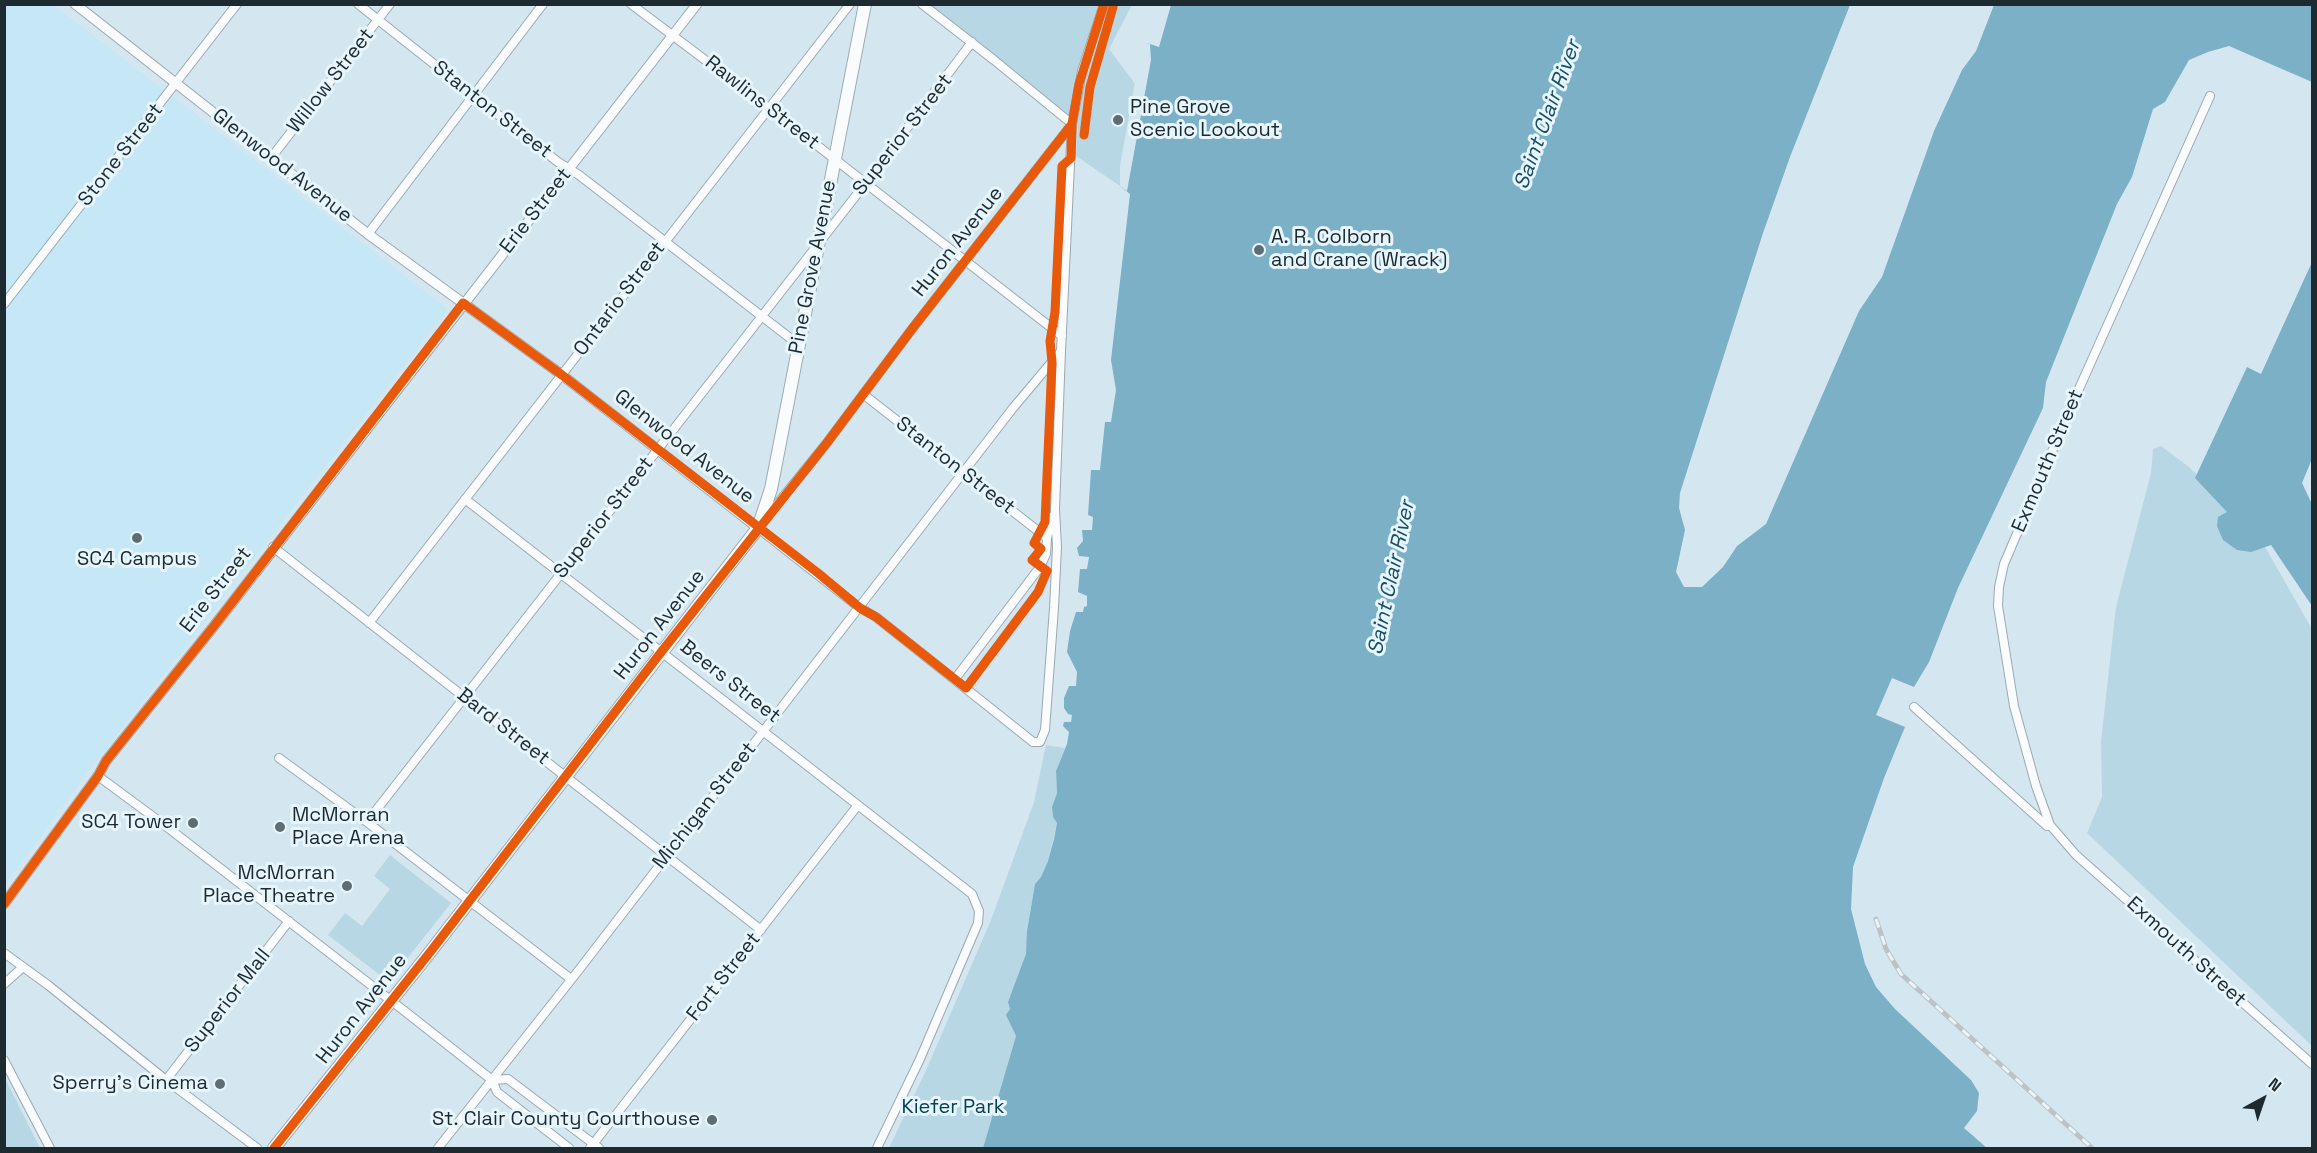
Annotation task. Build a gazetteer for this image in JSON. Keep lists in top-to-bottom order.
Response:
{
  "streets": {
    "main road": ["Huron Avenue", "Pine Grove Avenue"],
    "street": [
      "Willow Street",
      "Rawlins Street",
      "Stanton Street",
      "Superior Street",
      "Stone Street",
      "Glenwood Avenue",
      "Erie Street",
      "Ontario Street",
      "Exmouth Street",
      "Beers Street",
      "Bard Street",
      "Michigan Street",
      "Fort Street",
      "Superior Mall"
    ]
  },
  "crossings": [
    ["Willow Street", "Stanton Street"],
    ["Willow Street", "Glenwood Avenue"],
    ["Rawlins Street", "Superior Street"],
    ["Rawlins Street", "Erie Street"],
    ["Rawlins Street", "Huron Avenue"],
    ["Rawlins Street", "Pine Grove Avenue"],
    ["Rawlins Street", "Ontario Street"],
    ["Stanton Street", "Superior Street"],
    ["Stanton Street", "Erie Street"],
    ["Stanton Street", "Huron Avenue"],
    ["Stanton Street", "Pine Grove Avenue"],
    ["Stanton Street", "Ontario Street"],
    ["Stanton Street", "Michigan Street"],
    ["Superior Street", "Glenwood Avenue"],
    ["Superior Street", "Pine Grove Avenue"],
    ["Superior Street", "Beers Street"],
    ["Superior Street", "Bard Street"],
    ["Stone Street", "Glenwood Avenue"],
    ["Glenwood Avenue", "Erie Street"],
    ["Glenwood Avenue", "Huron Avenue"],
    ["Glenwood Avenue", "Pine Grove Avenue"],
    ["Glenwood Avenue", "Ontario Street"],
    ["Glenwood Avenue", "Michigan Street"],
    ["Erie Street", "Bard Street"],
    ["Huron Avenue", "Pine Grove Avenue"],
    ["Huron Avenue", "Beers Street"],
    ["Huron Avenue", "Bard Street"],
    ["Ontario Street", "Beers Street"],
    ["Ontario Street", "Bard Street"],
    ["Beers Street", "Michigan Street"],
    ["Beers Street", "Fort Street"],
    ["Bard Street", "Michigan Street"],
    ["Bard Street", "Fort Street"]
  ],
  "water": ["Saint Clair River"],
  "parks": ["Kiefer Park"],
  "places": [
    "Pine Grove Scenic Lookout",
    "A. R. Colborn and Crane (Wrack)",
    "SC4 Campus",
    "SC4 Tower",
    "McMorran Place Arena",
    "McMorran Place Theatre",
    "Sperry's Cinema",
    "St. Clair County Courthouse"
  ],
  "north": "top right"
}
